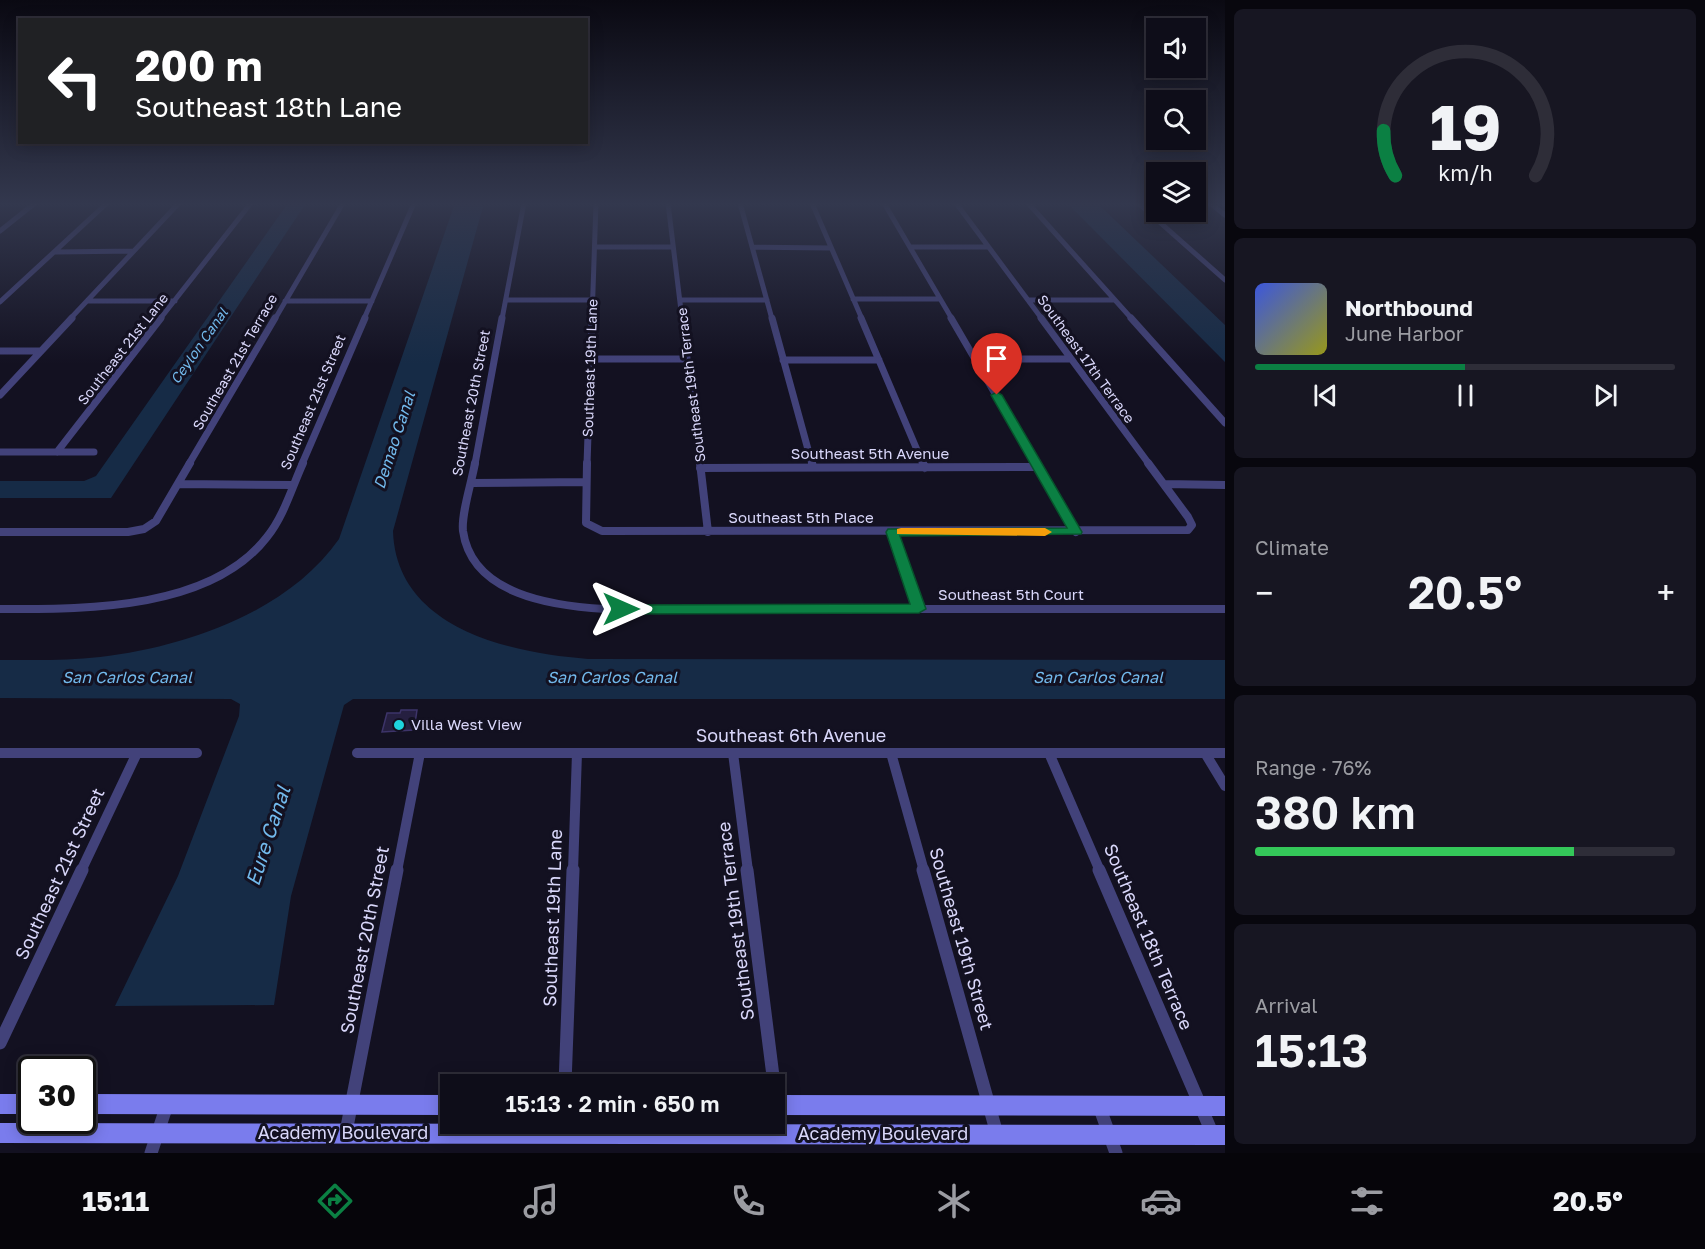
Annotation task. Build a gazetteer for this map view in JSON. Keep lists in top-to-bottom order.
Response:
{
  "streets": {
    "street": [
      "Southeast 21st Lane",
      "Southeast 17th Terrace",
      "Southeast 21st Terrace",
      "Southeast 19th Lane",
      "Southeast 19th Terrace",
      "Southeast 21st Street",
      "Southeast 20th Street",
      "Southeast 5th Avenue",
      "Southeast 5th Place",
      "Southeast 5th Court",
      "Southeast 6th Avenue",
      "Southeast 18th Terrace",
      "Southeast 19th Street",
      "Academy Boulevard"
    ]
  },
  "crossings": [
    ["Southeast 17th Terrace", "Southeast 5th Place"],
    ["Southeast 19th Lane", "Southeast 5th Place"],
    ["Southeast 19th Lane", "Southeast 6th Avenue"],
    ["Southeast 19th Terrace", "Southeast 5th Avenue"],
    ["Southeast 19th Terrace", "Southeast 5th Place"],
    ["Southeast 19th Terrace", "Southeast 6th Avenue"],
    ["Southeast 20th Street", "Southeast 5th Court"],
    ["Southeast 20th Street", "Southeast 6th Avenue"],
    ["Southeast 20th Street", "Academy Boulevard"],
    ["Southeast 6th Avenue", "Southeast 18th Terrace"],
    ["Southeast 6th Avenue", "Southeast 19th Street"],
    ["Southeast 18th Terrace", "Academy Boulevard"],
    ["Southeast 19th Street", "Academy Boulevard"]
  ],
  "water": [
    "Ceylon Canal",
    "Demao Canal",
    "San Carlos Canal",
    "Eure Canal"
  ],
  "places": ["Villa West View"],
  "page": {
    "turn": ["200 m", "Southeast 18th Lane"],
    "song": ["Northbound", "June Harbor"],
    "tile": [
      "Climate",
      ["Range · 76%", "380 km"],
      ["Arrival", "15:13"]
    ],
    "heat": ["−", "20.5°", "+"],
    "limit": "30",
    "trip": "15:13 · 2 min · 650 m",
    "tabs": ["15:11", "20.5°"],
    "gauge": ["19", "km/h"]
  }
}
